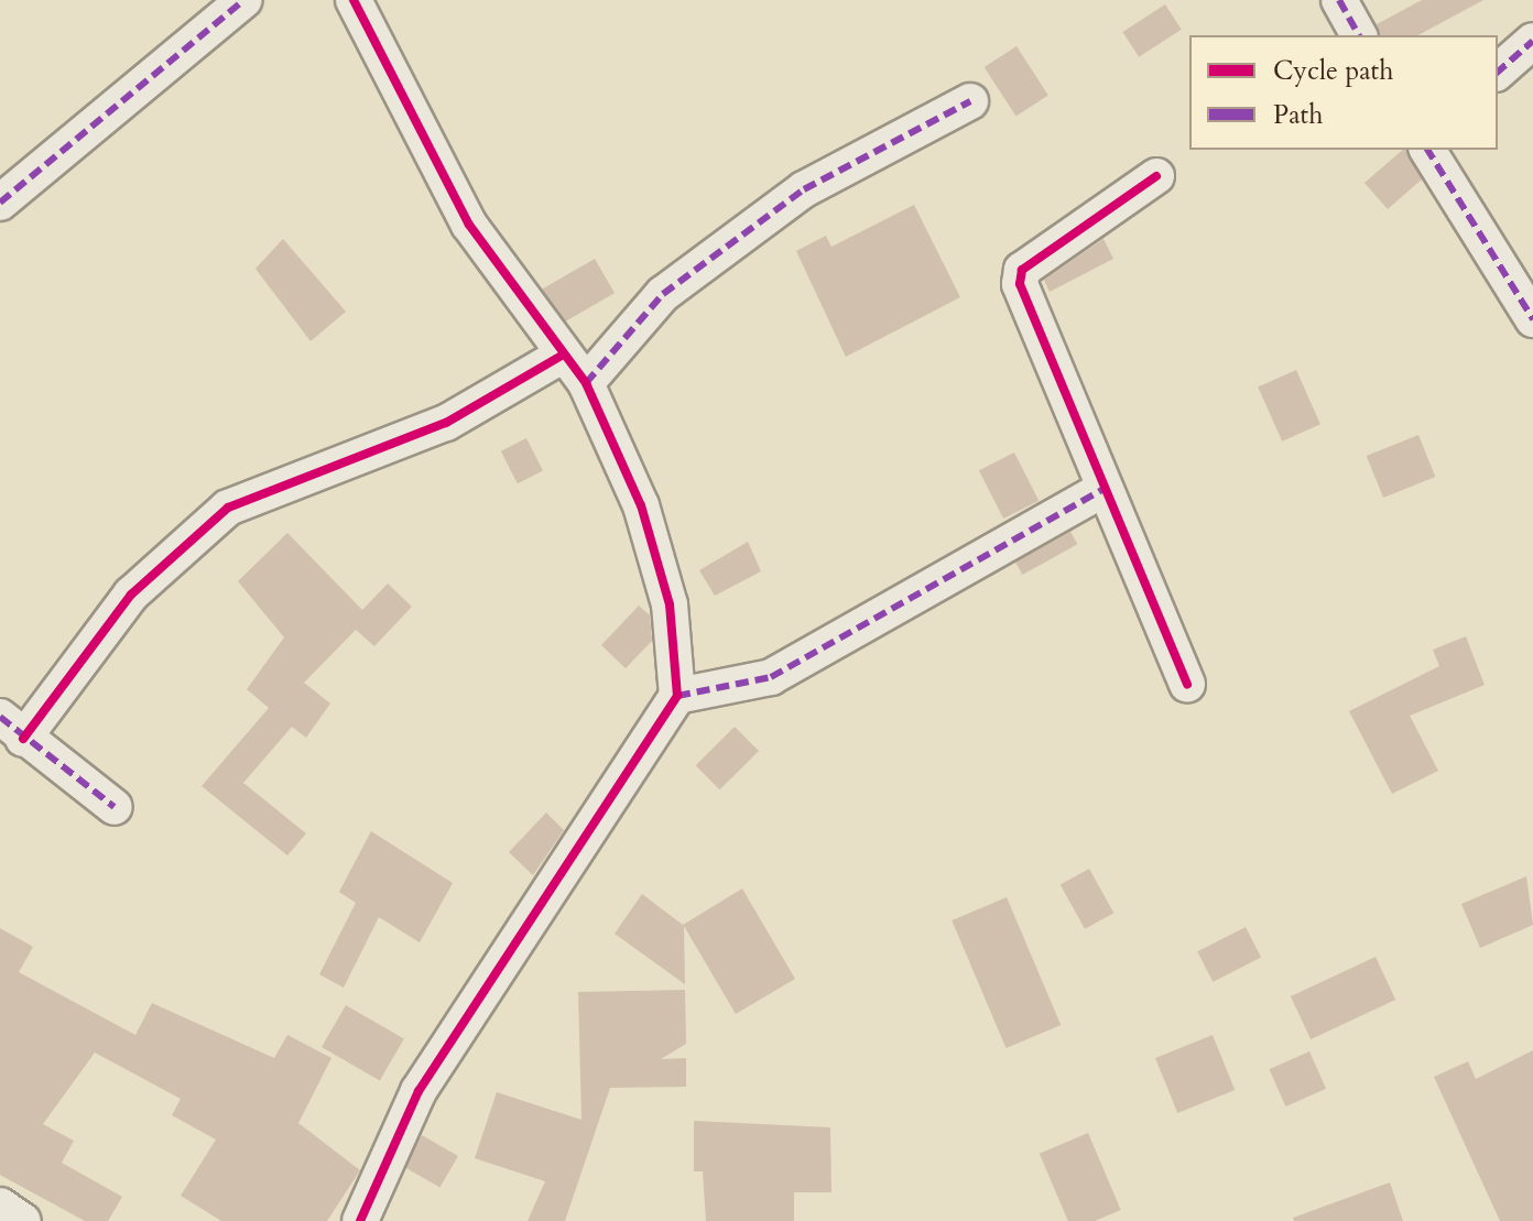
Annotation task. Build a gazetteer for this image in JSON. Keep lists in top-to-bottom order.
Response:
{
  "legend": ["Cycle path", "Path"]
}
